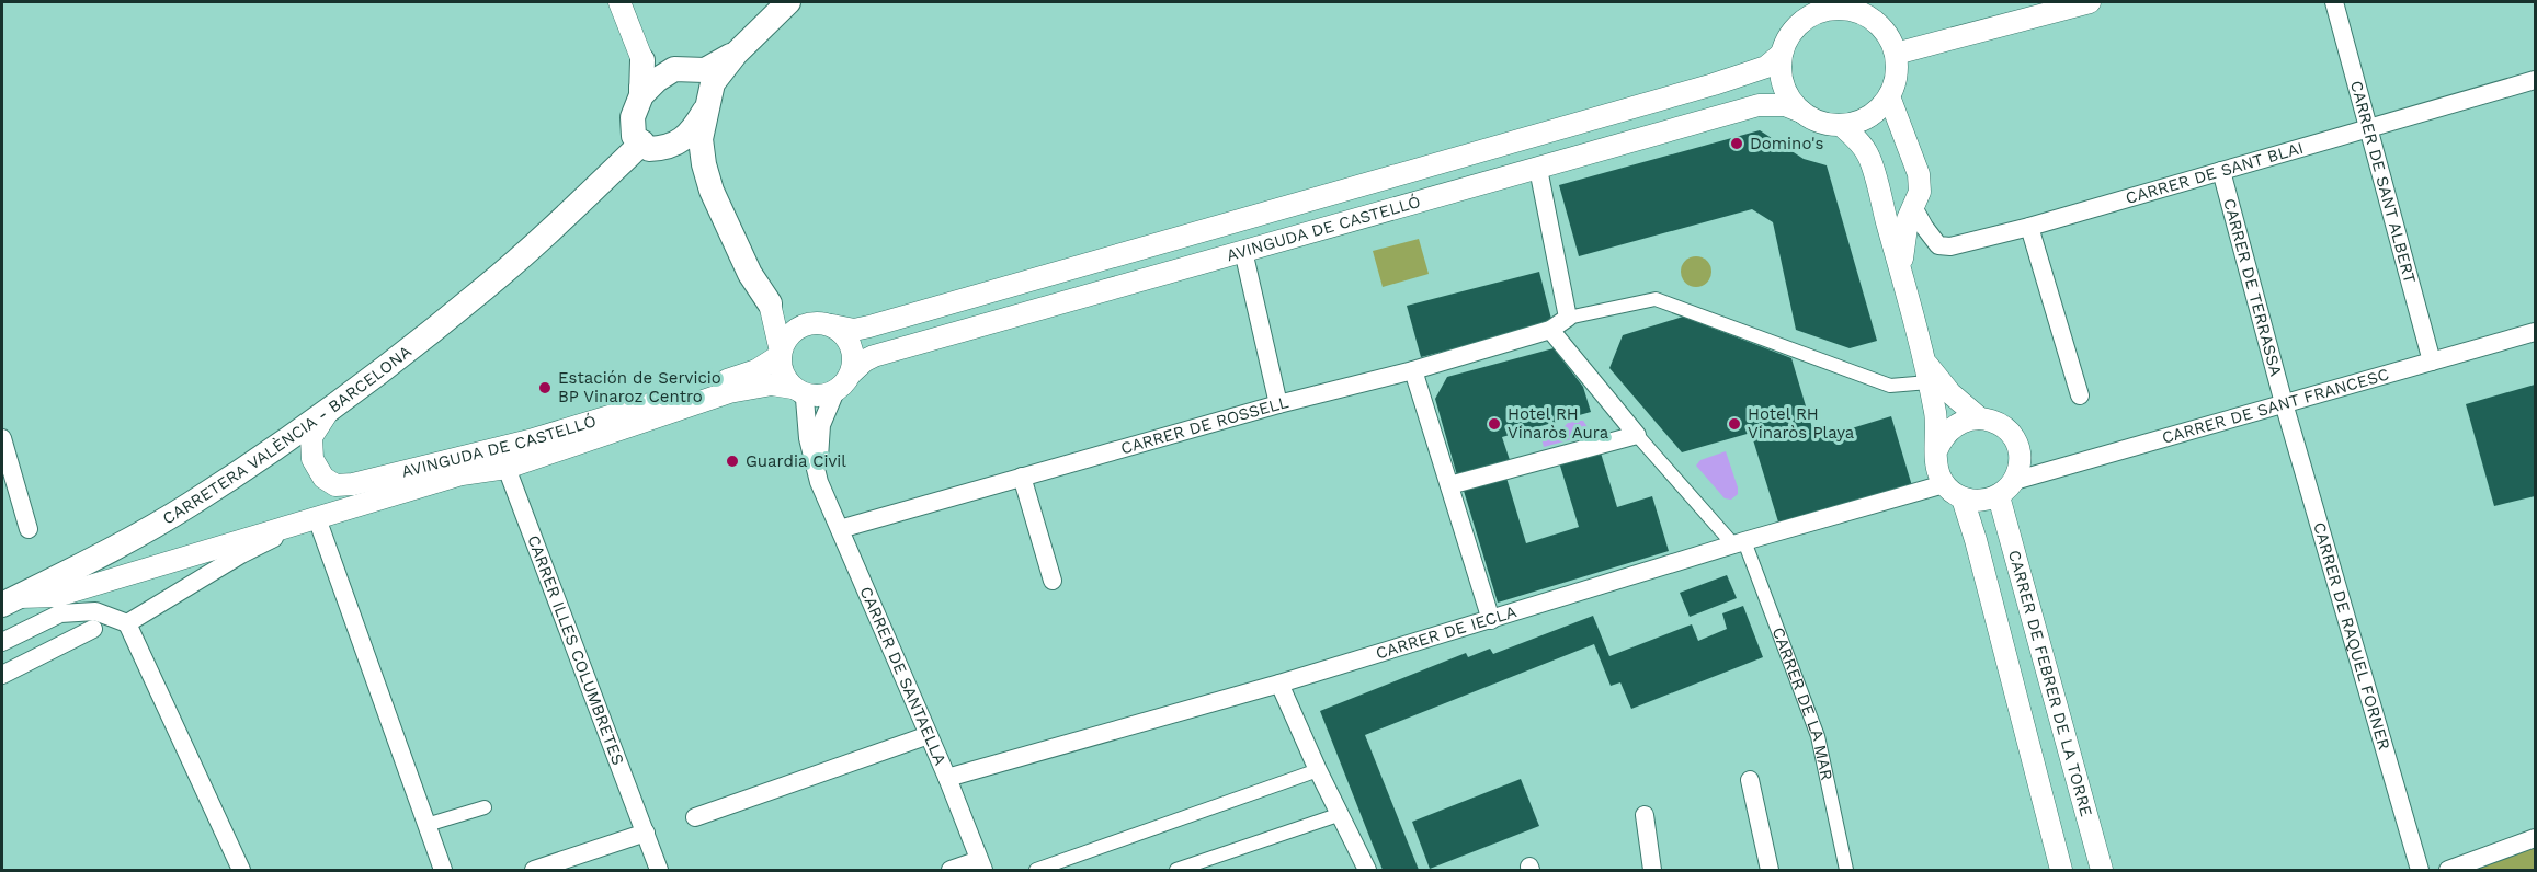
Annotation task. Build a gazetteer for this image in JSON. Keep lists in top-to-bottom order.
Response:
{
  "streets": {
    "main road": ["CARRETERA VALÈNCIA - BARCELONA"],
    "street": [
      "CARRER DE SANT BLAI",
      "CARRER DE SANT ALBERT",
      "AVINGUDA DE CASTELLÓ",
      "CARRER DE TERRASSA",
      "CARRER DE SANT FRANCESC",
      "CARRER DE ROSSELL",
      "CARRER DE IECLA",
      "CARRER DE RAQUEL FORNER",
      "CARRER ILLES COLUMBRETES",
      "CARRER DE SANTAELLA",
      "CARRER DE FEBRER DE LA TORRE",
      "CARRER DE LA MAR"
    ]
  },
  "crossings": [
    ["CARRER DE SANT BLAI", "CARRER DE SANT ALBERT"],
    ["CARRER DE SANT BLAI", "CARRER DE TERRASSA"],
    ["CARRER DE SANT ALBERT", "CARRER DE SANT FRANCESC"],
    ["AVINGUDA DE CASTELLÓ", "CARRETERA VALÈNCIA - BARCELONA"],
    ["AVINGUDA DE CASTELLÓ", "CARRER ILLES COLUMBRETES"],
    ["AVINGUDA DE CASTELLÓ", "CARRER DE SANTAELLA"],
    ["CARRER DE TERRASSA", "CARRER DE SANT FRANCESC"],
    ["CARRER DE TERRASSA", "CARRER DE RAQUEL FORNER"],
    ["CARRER DE SANT FRANCESC", "CARRER DE IECLA"],
    ["CARRER DE SANT FRANCESC", "CARRER DE RAQUEL FORNER"],
    ["CARRER DE SANT FRANCESC", "CARRER DE FEBRER DE LA TORRE"],
    ["CARRER DE ROSSELL", "CARRER DE SANTAELLA"],
    ["CARRER DE ROSSELL", "CARRER DE LA MAR"],
    ["CARRER DE IECLA", "CARRER DE SANTAELLA"],
    ["CARRER DE IECLA", "CARRER DE FEBRER DE LA TORRE"],
    ["CARRER DE IECLA", "CARRER DE LA MAR"]
  ],
  "places": [
    "Domino's",
    "Estación de Servicio BP Vinaroz Centro",
    "Hotel RH Vinaròs Aura",
    "Hotel RH Vinaròs Playa",
    "Guardia Civil"
  ]
}
